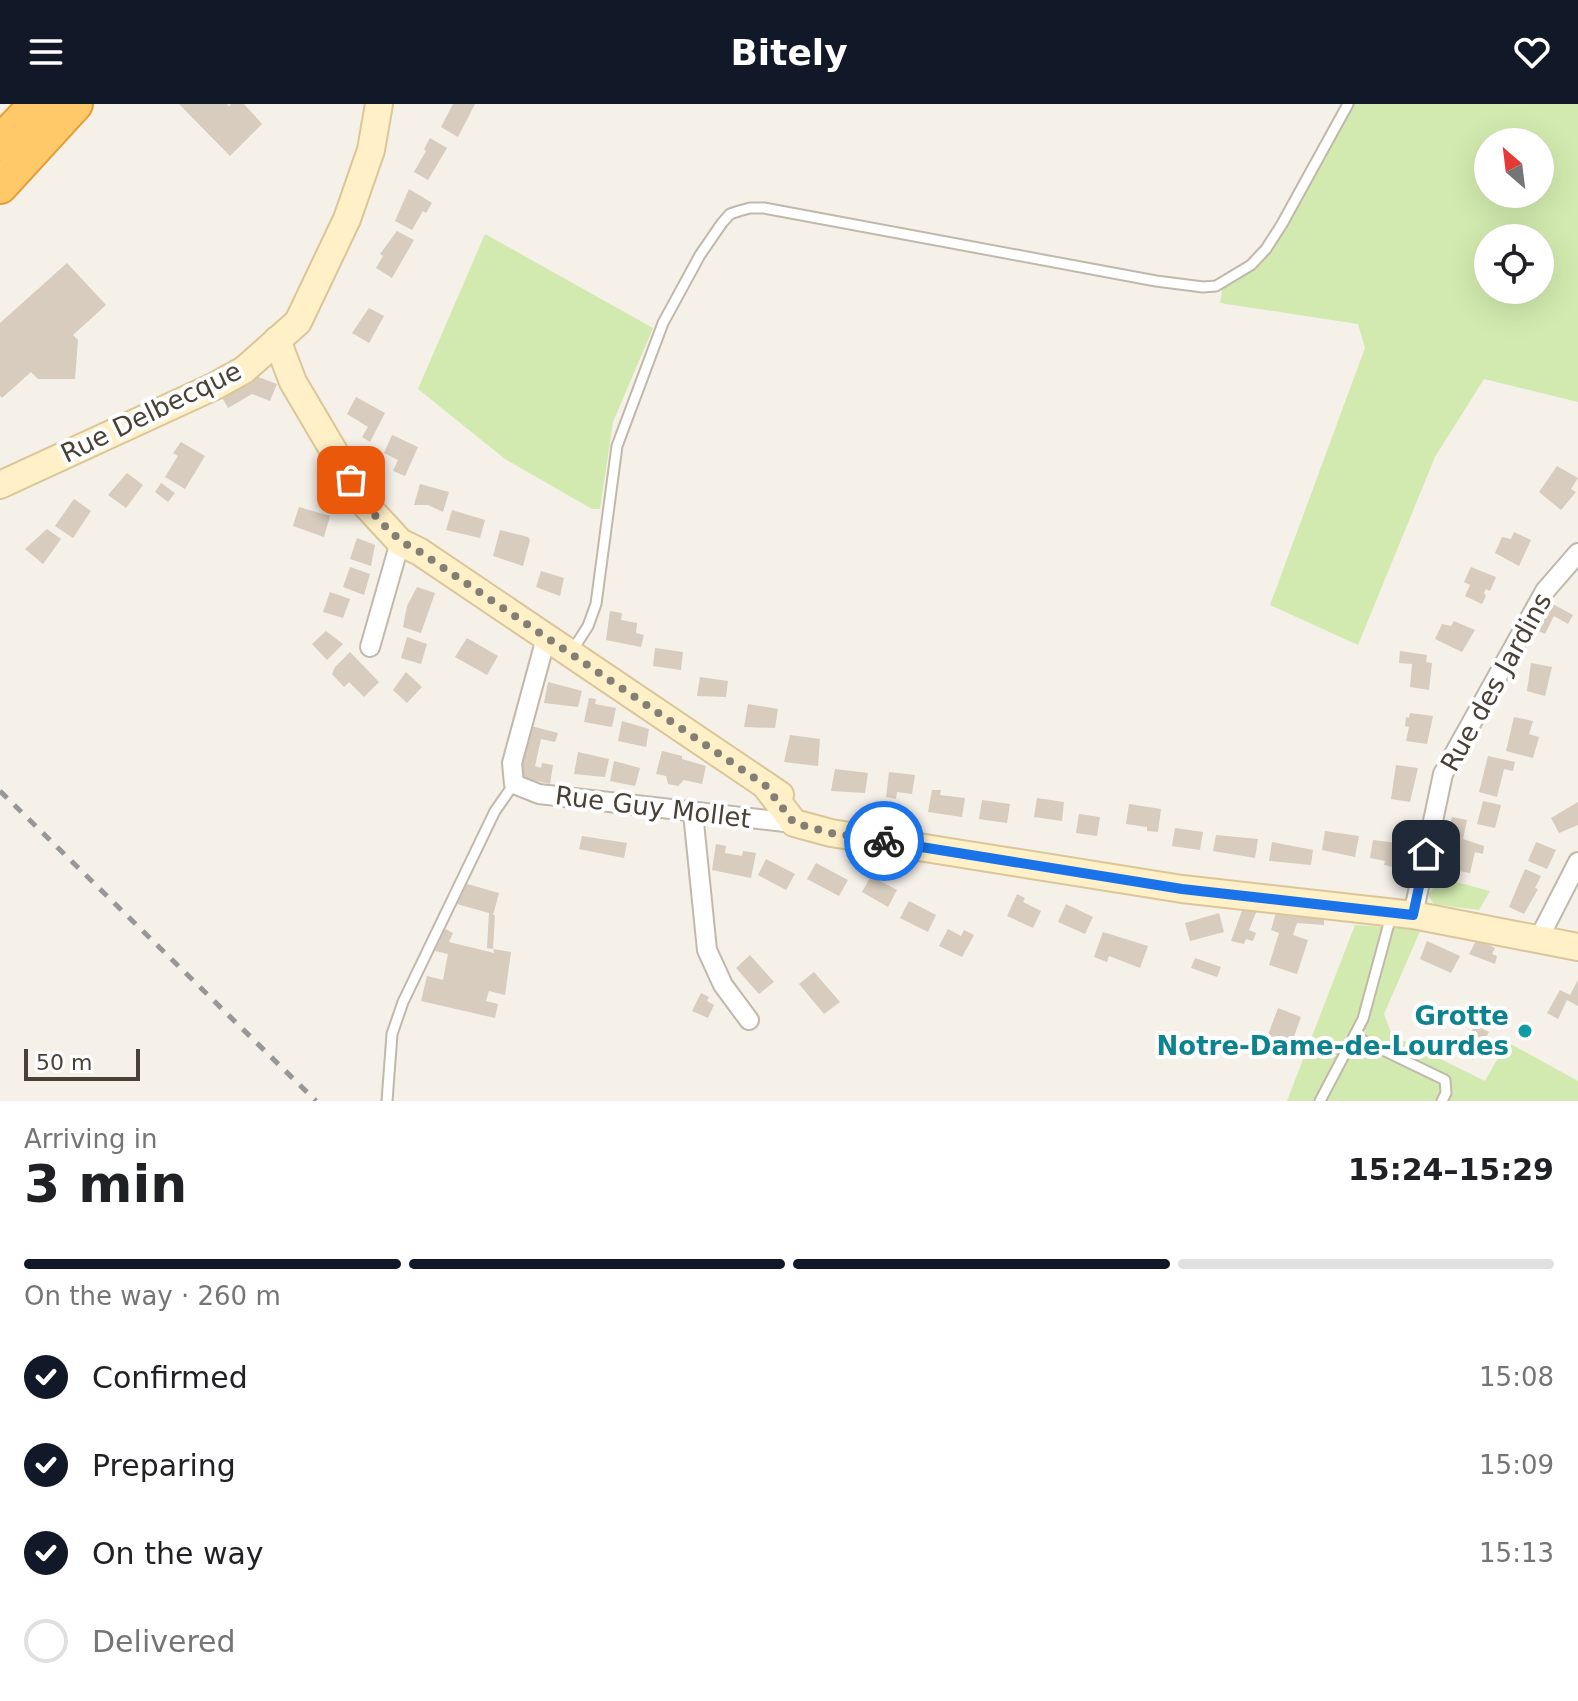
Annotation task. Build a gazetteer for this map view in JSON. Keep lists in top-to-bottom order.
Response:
{
  "streets": {
    "street": ["Rue Delbecque", "Rue des Jardins", "Rue Guy Mollet"]
  },
  "crossings": [
    ["Rue Delbecque", "Rue Guy Mollet"],
    ["Rue des Jardins", "Rue Guy Mollet"]
  ],
  "places": ["Grotte Notre-Dame-de-Lourdes"],
  "scale_bar": "50 m",
  "north": "top left",
  "page": {
    "header": "Bitely",
    "scale": "50 m",
    "heading": ["3 min", "Arriving in", "15:24–15:29"],
    "bar": "On the way · 260 m",
    "list": [
      ["Confirmed", "15:08"],
      ["Preparing", "15:09"],
      ["On the way", "15:13"],
      "Delivered"
    ]
  }
}
